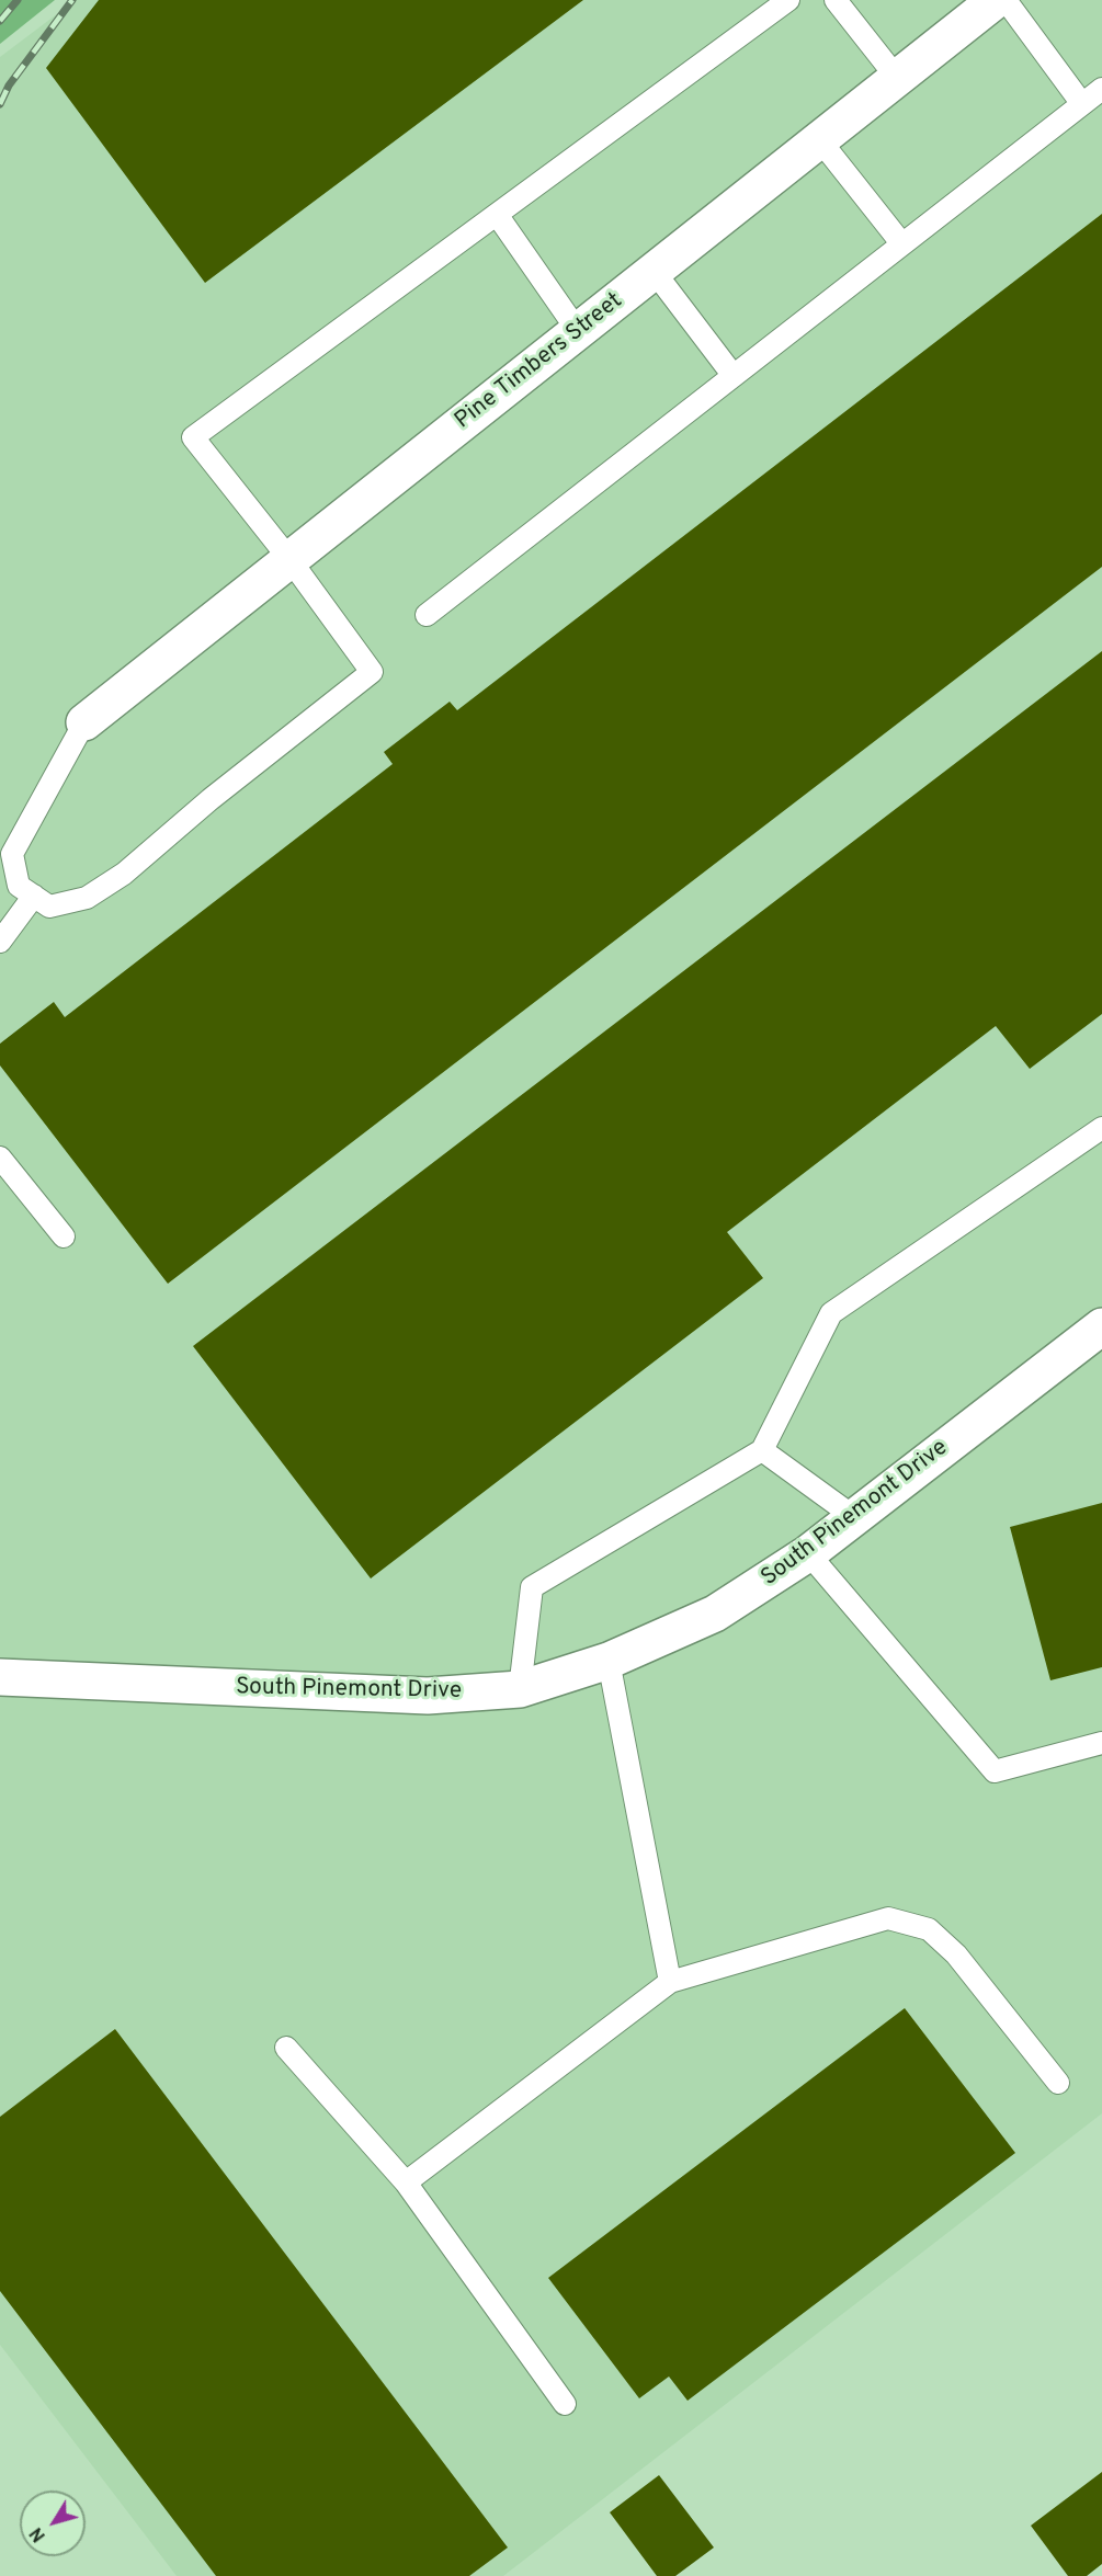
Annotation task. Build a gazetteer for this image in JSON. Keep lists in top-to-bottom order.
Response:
{
  "streets": {
    "street": ["Pine Timbers Street", "South Pinemont Drive"]
  },
  "north": "bottom left"
}
